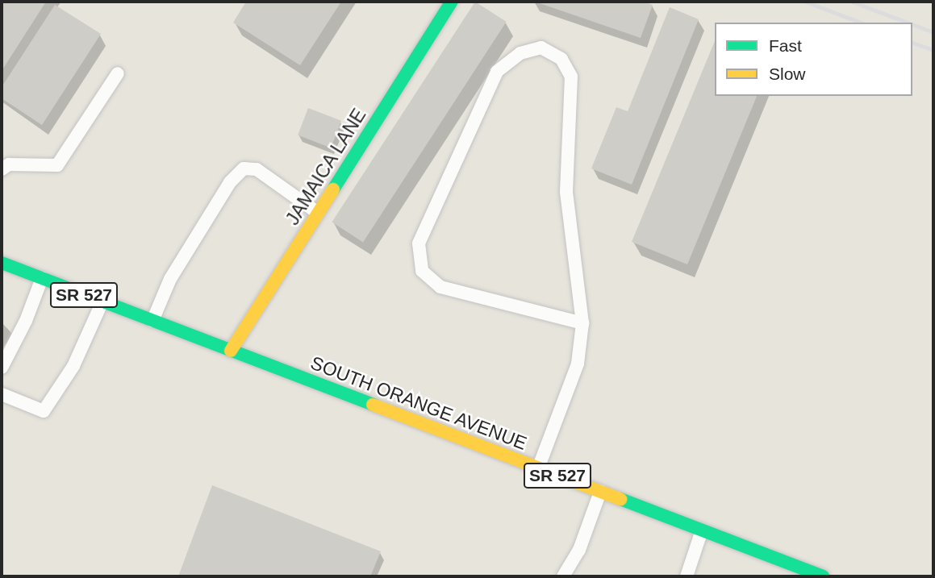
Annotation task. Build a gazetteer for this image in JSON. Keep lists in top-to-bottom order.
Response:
{
  "streets": {
    "main road": ["JAMAICA LANE", "SR 527", "SOUTH ORANGE AVENUE"]
  },
  "crossings": [
    ["JAMAICA LANE", "SOUTH ORANGE AVENUE"]
  ],
  "legend": ["Fast", "Slow"]
}
